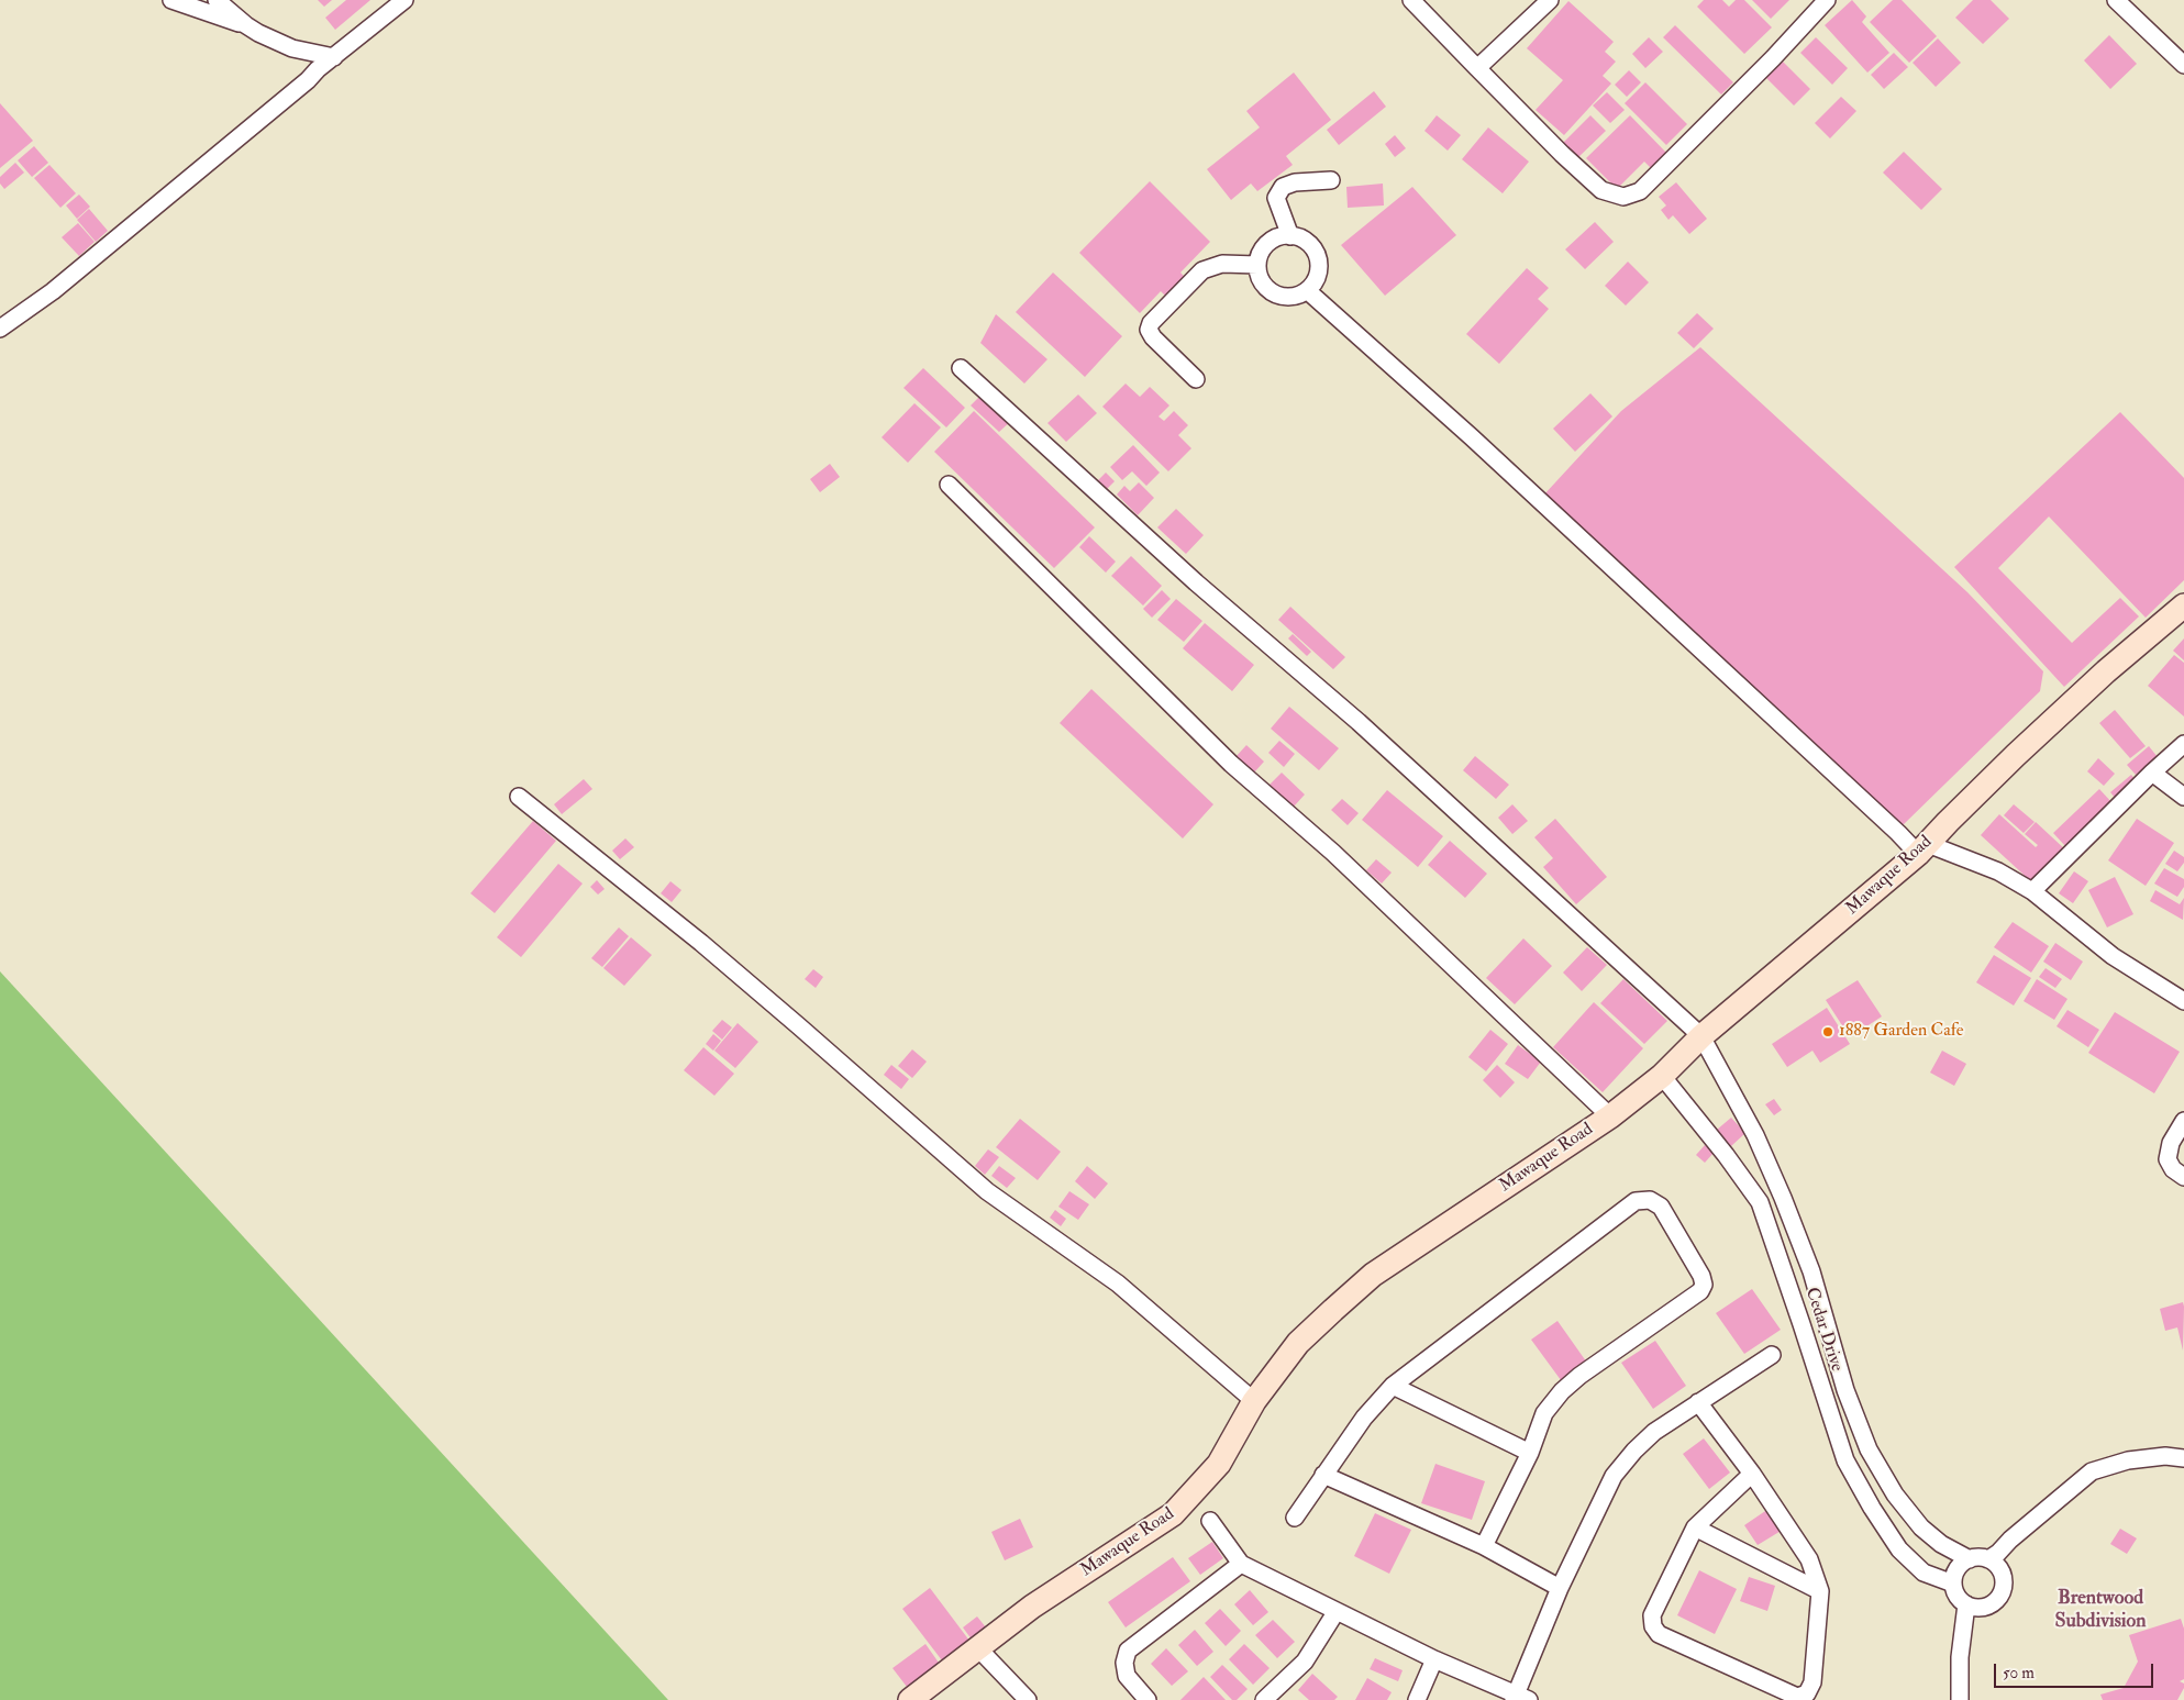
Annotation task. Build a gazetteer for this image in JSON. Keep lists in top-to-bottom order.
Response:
{
  "streets": {
    "main road": ["Mawaque Road"],
    "street": ["Cedar Drive"]
  },
  "crossings": [
    ["Mawaque Road", "Cedar Drive"]
  ],
  "districts": ["Brentwood Subdivision"],
  "places": ["1887 Garden Cafe"],
  "scale_bar": "50 m"
}
